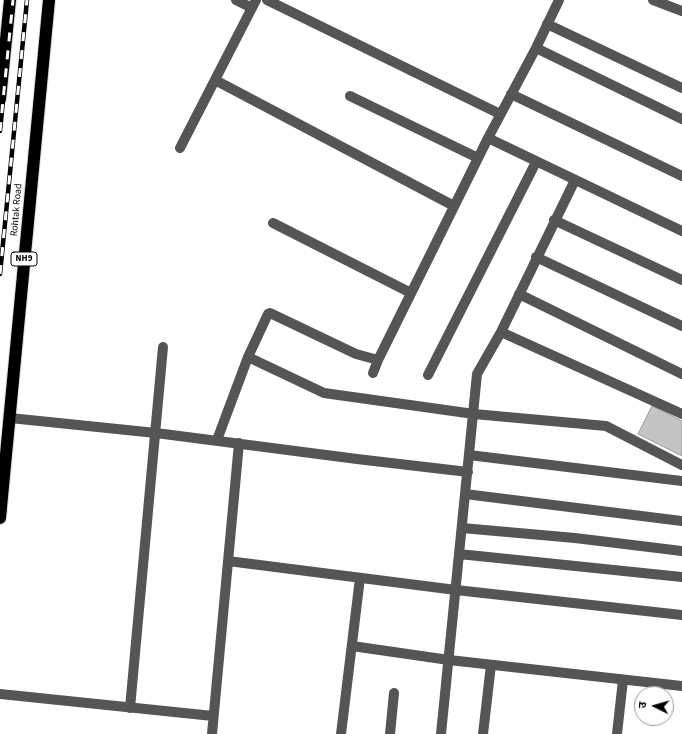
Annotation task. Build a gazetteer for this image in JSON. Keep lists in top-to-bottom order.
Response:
{
  "streets": {
    "highway": ["Rohtak Road", "NH9"]
  },
  "north": "left"
}
